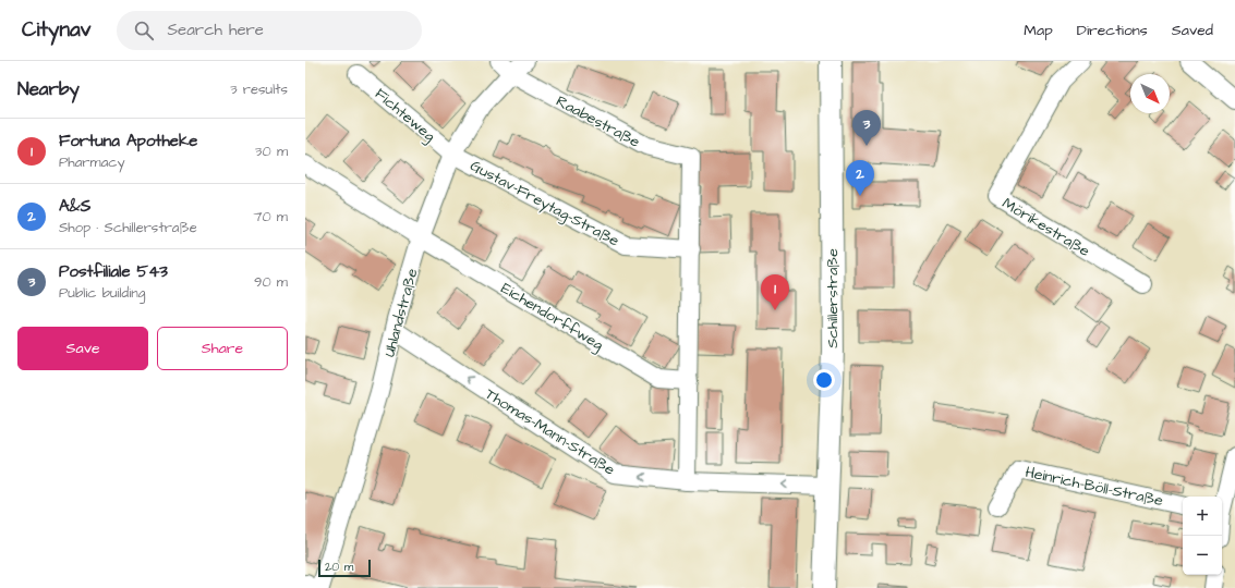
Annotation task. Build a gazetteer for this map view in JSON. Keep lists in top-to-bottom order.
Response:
{
  "streets": {
    "street": [
      "Fichteweg",
      "Raabestraße",
      "Gustav-Freytag-Straße",
      "Mörikestraße",
      "Schillerstraße",
      "Uhlandstraße",
      "Eichendorffweg",
      "Thomas-Mann-Straße",
      "Heinrich-Böll-Straße"
    ]
  },
  "crossings": [
    ["Fichteweg", "Gustav-Freytag-Straße"],
    ["Fichteweg", "Uhlandstraße"],
    ["Raabestraße", "Gustav-Freytag-Straße"],
    ["Raabestraße", "Uhlandstraße"],
    ["Gustav-Freytag-Straße", "Uhlandstraße"],
    ["Schillerstraße", "Thomas-Mann-Straße"],
    ["Uhlandstraße", "Eichendorffweg"],
    ["Uhlandstraße", "Thomas-Mann-Straße"]
  ],
  "one_way": ["Thomas-Mann-Straße"],
  "scale_bar": "20 m",
  "north": "bottom right",
  "page": {
    "header": "Citynav",
    "search": "Search here",
    "nav": ["Map", "Directions", "Saved"],
    "heading": ["Nearby", "3 results"],
    "pins": ["3", "2", "1"],
    "list": [
      {
        "mark": "1",
        "name": "Fortuna Apotheke",
        "note": "Pharmacy",
        "value": "30 m"
      },
      {
        "mark": "2",
        "name": "A&S",
        "note": "Shop · Schillerstraße",
        "value": "70 m"
      },
      {
        "mark": "3",
        "name": "Postfiliale 543",
        "note": "Public building",
        "value": "90 m"
      }
    ],
    "buttons": ["Save", "Share"],
    "map_buttons": ["+", "−"],
    "scale": "20 m"
  }
}
